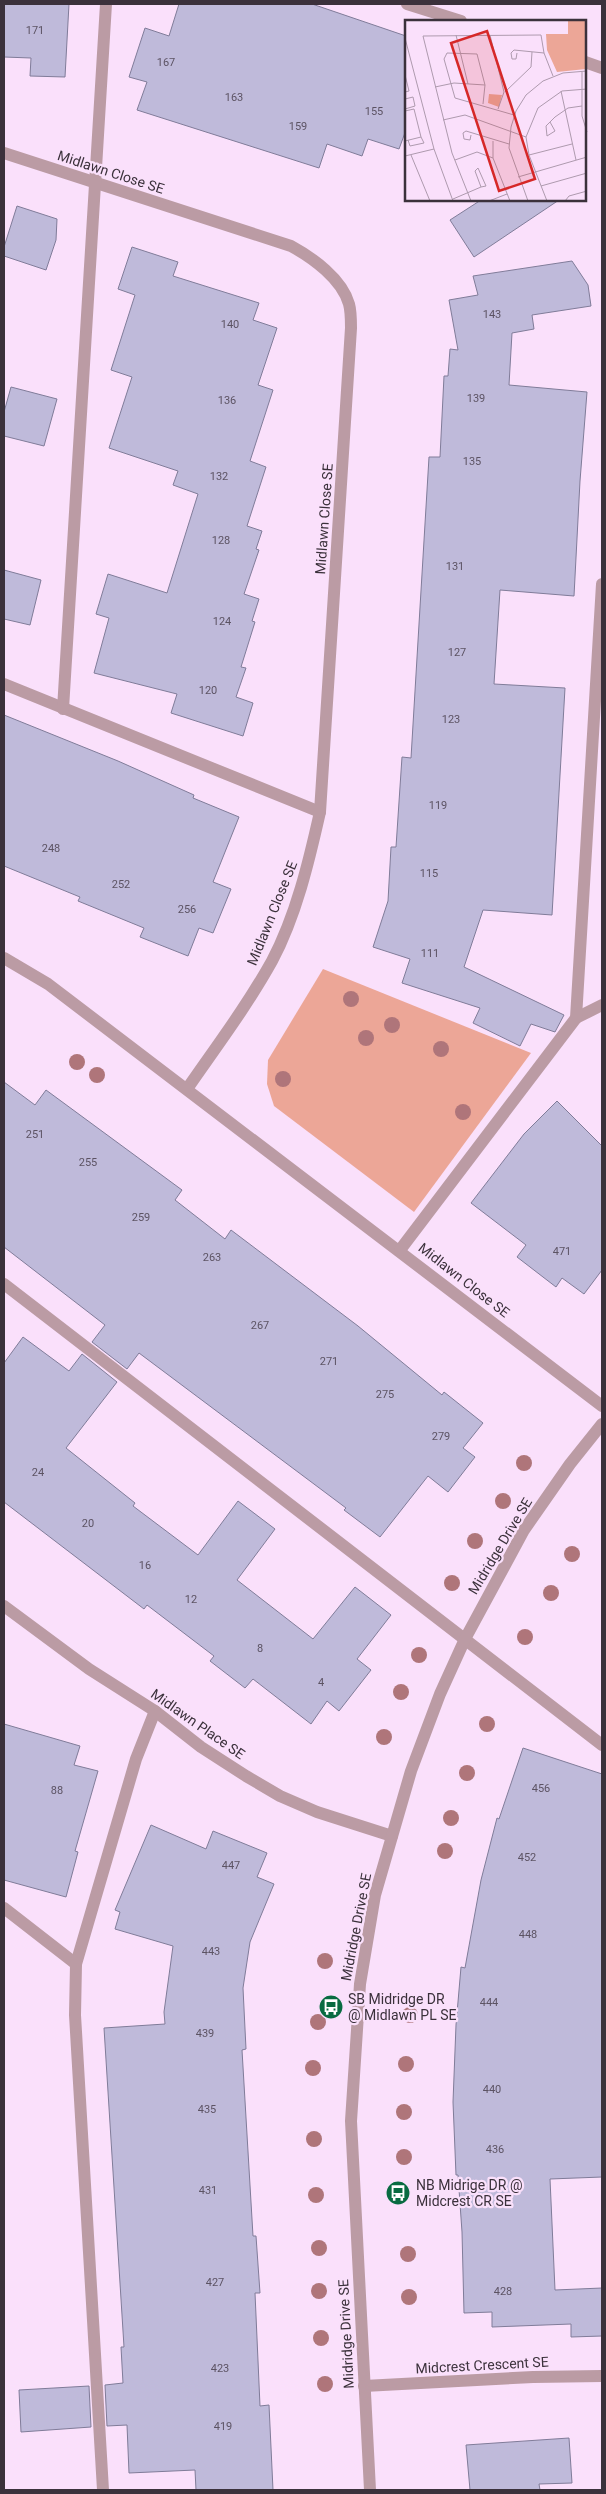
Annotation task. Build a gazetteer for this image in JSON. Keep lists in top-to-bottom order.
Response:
{
  "streets": {
    "street": [
      "Midlawn Close SE",
      "Midridge Drive SE",
      "Midlawn Place SE",
      "Midcrest Crescent SE"
    ]
  },
  "crossings": [
    ["Midridge Drive SE", "Midlawn Place SE"],
    ["Midridge Drive SE", "Midcrest Crescent SE"]
  ],
  "places": {
    "bus stop": ["SB Midridge DR @ Midlawn PL SE", "NB Midrige DR @ Midcrest CR SE"]
  },
  "house_numbers": [
    "171",
    "167",
    "163",
    "155",
    "159",
    "143",
    "140",
    "139",
    "136",
    "135",
    "132",
    "128",
    "131",
    "124",
    "127",
    "120",
    "123",
    "119",
    "248",
    "115",
    "252",
    "256",
    "111",
    "251",
    "255",
    "259",
    "471",
    "263",
    "267",
    "271",
    "275",
    "279",
    "24",
    "20",
    "16",
    "12",
    "8",
    "4",
    "456",
    "88",
    "452",
    "447",
    "448",
    "443",
    "444",
    "439",
    "440",
    "435",
    "436",
    "431",
    "427",
    "428",
    "423",
    "419"
  ]
}
